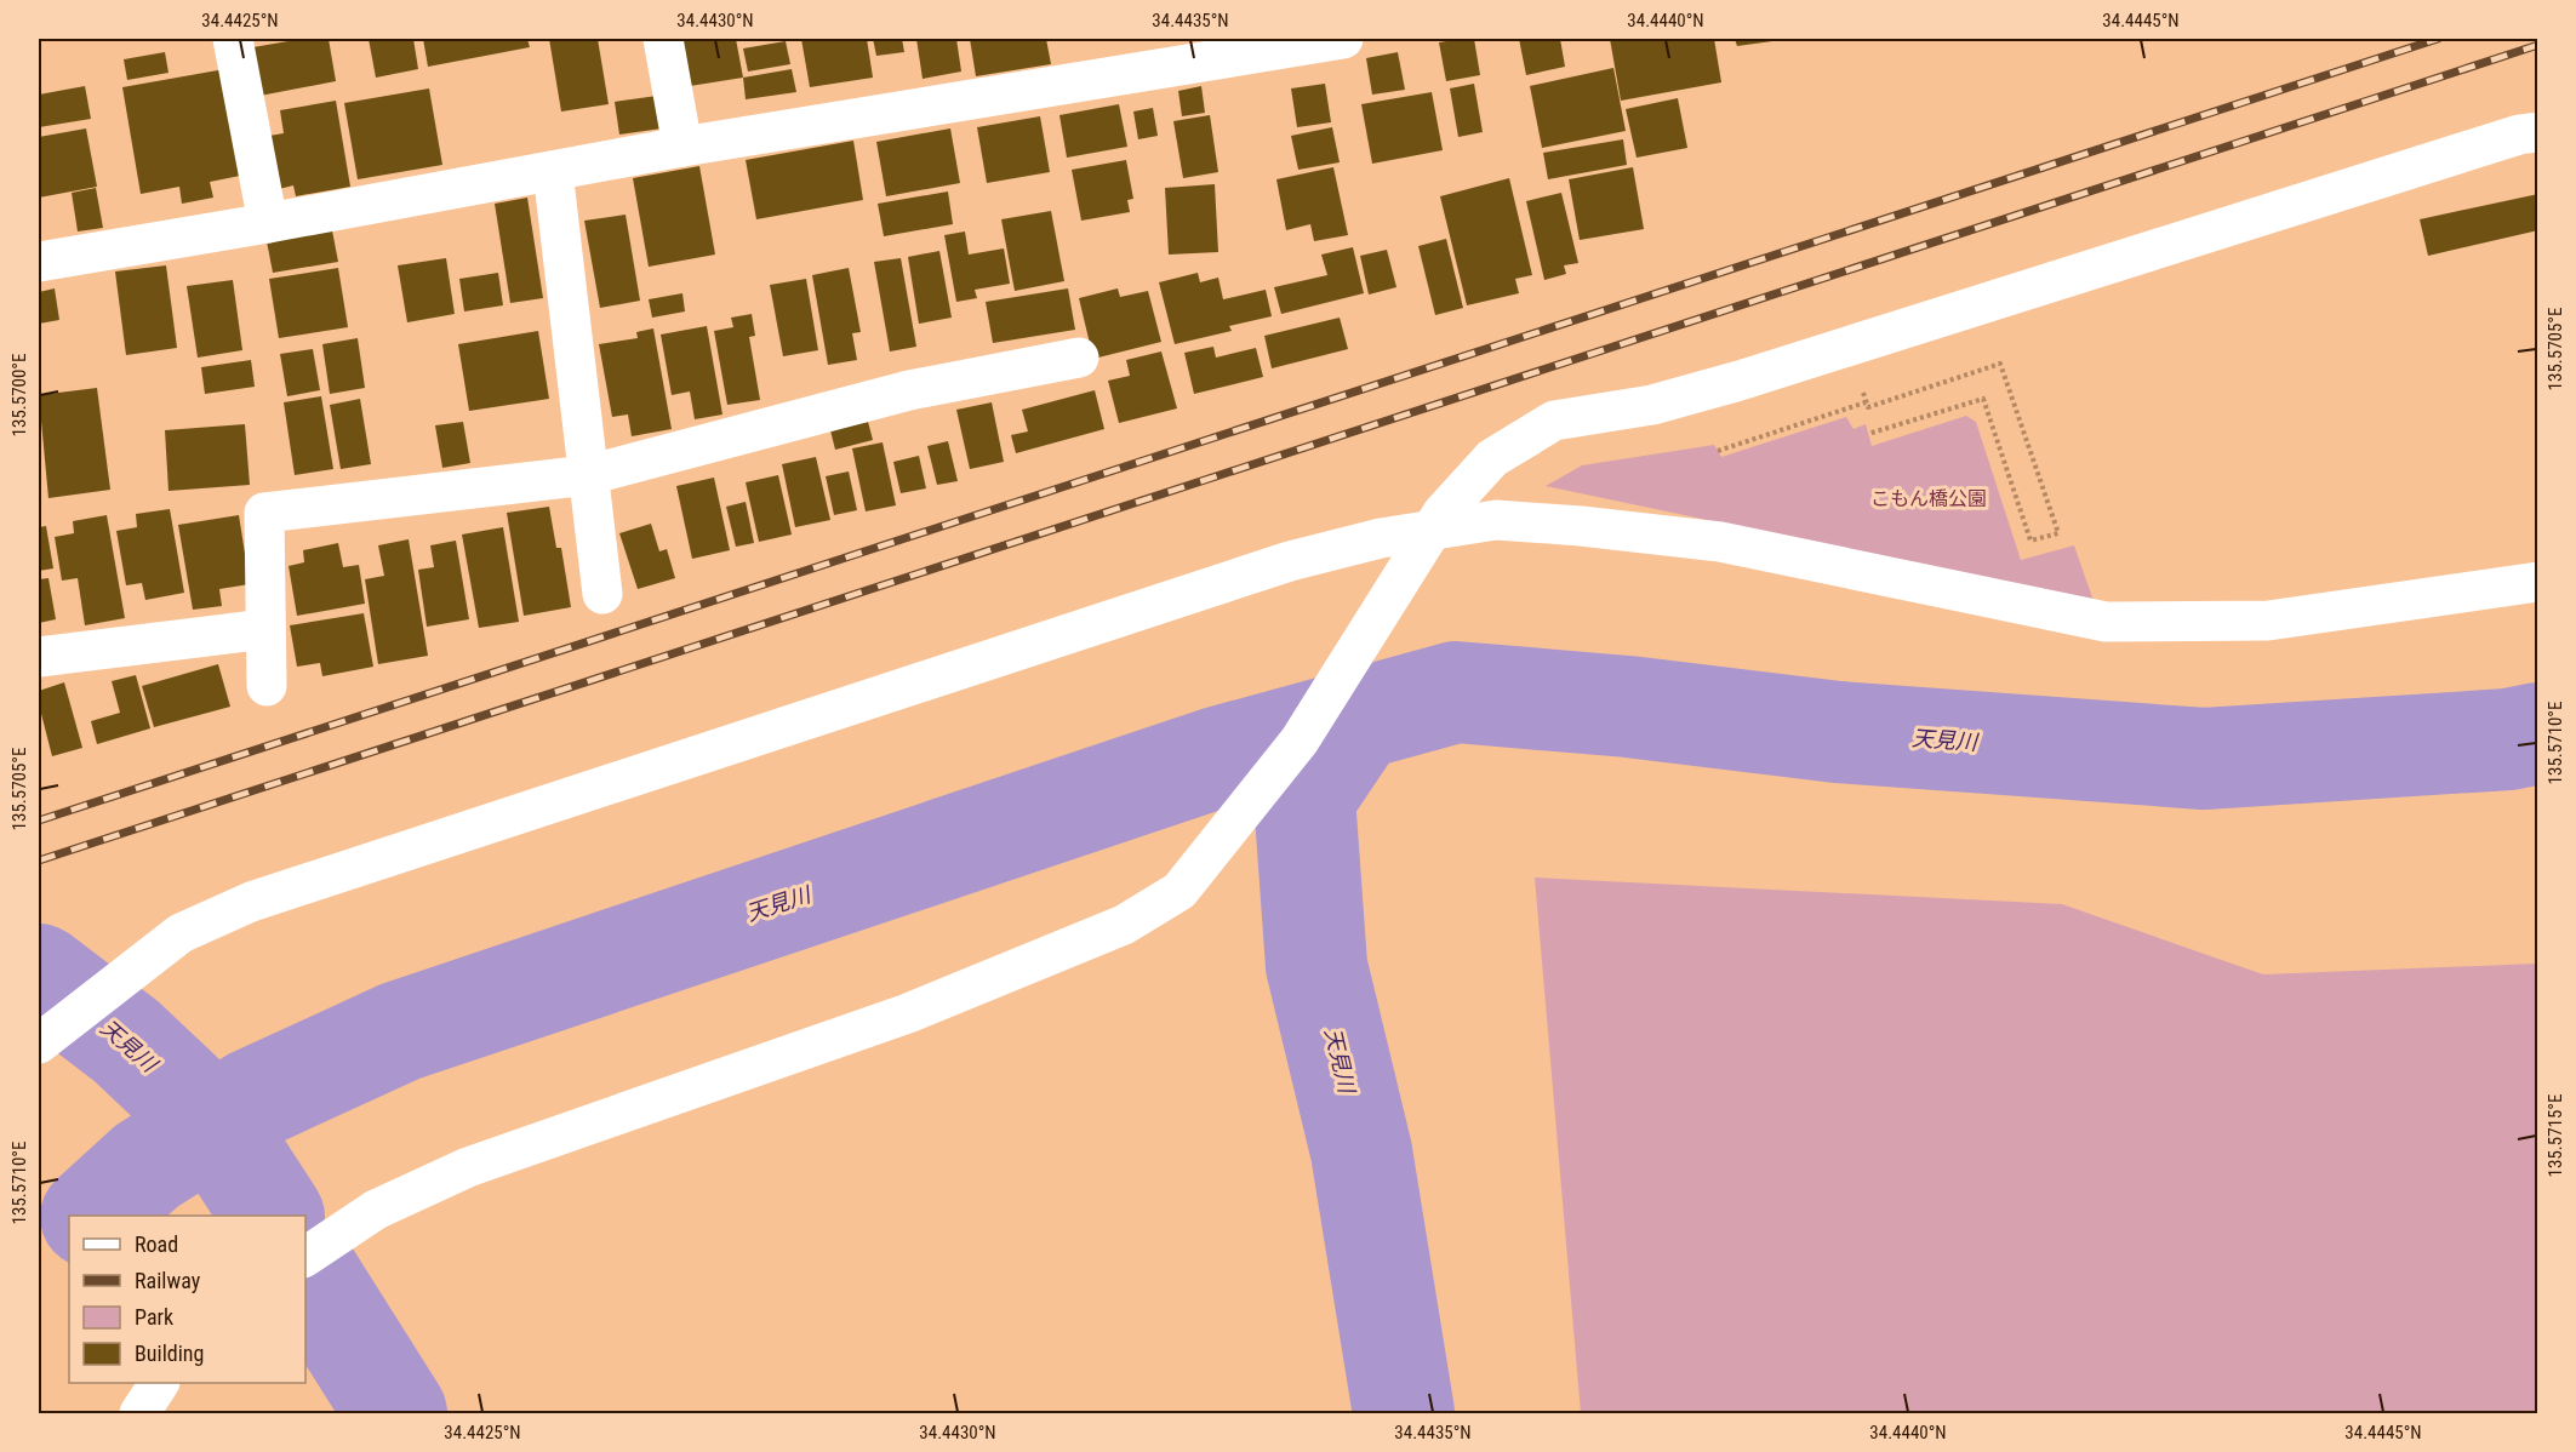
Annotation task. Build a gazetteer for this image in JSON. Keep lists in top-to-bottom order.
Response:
{
  "water": ["天見川"],
  "parks": ["こもん橋公園"],
  "legend": [
    "Road",
    "Railway",
    "Park",
    "Building"
  ],
  "coordinates": [
    "34.4425°N",
    "34.4430°N",
    "34.4435°N",
    "34.4440°N",
    "34.4445°N",
    "135.5705°E",
    "135.5700°E",
    "135.5710°E",
    "135.5715°E"
  ]
}
